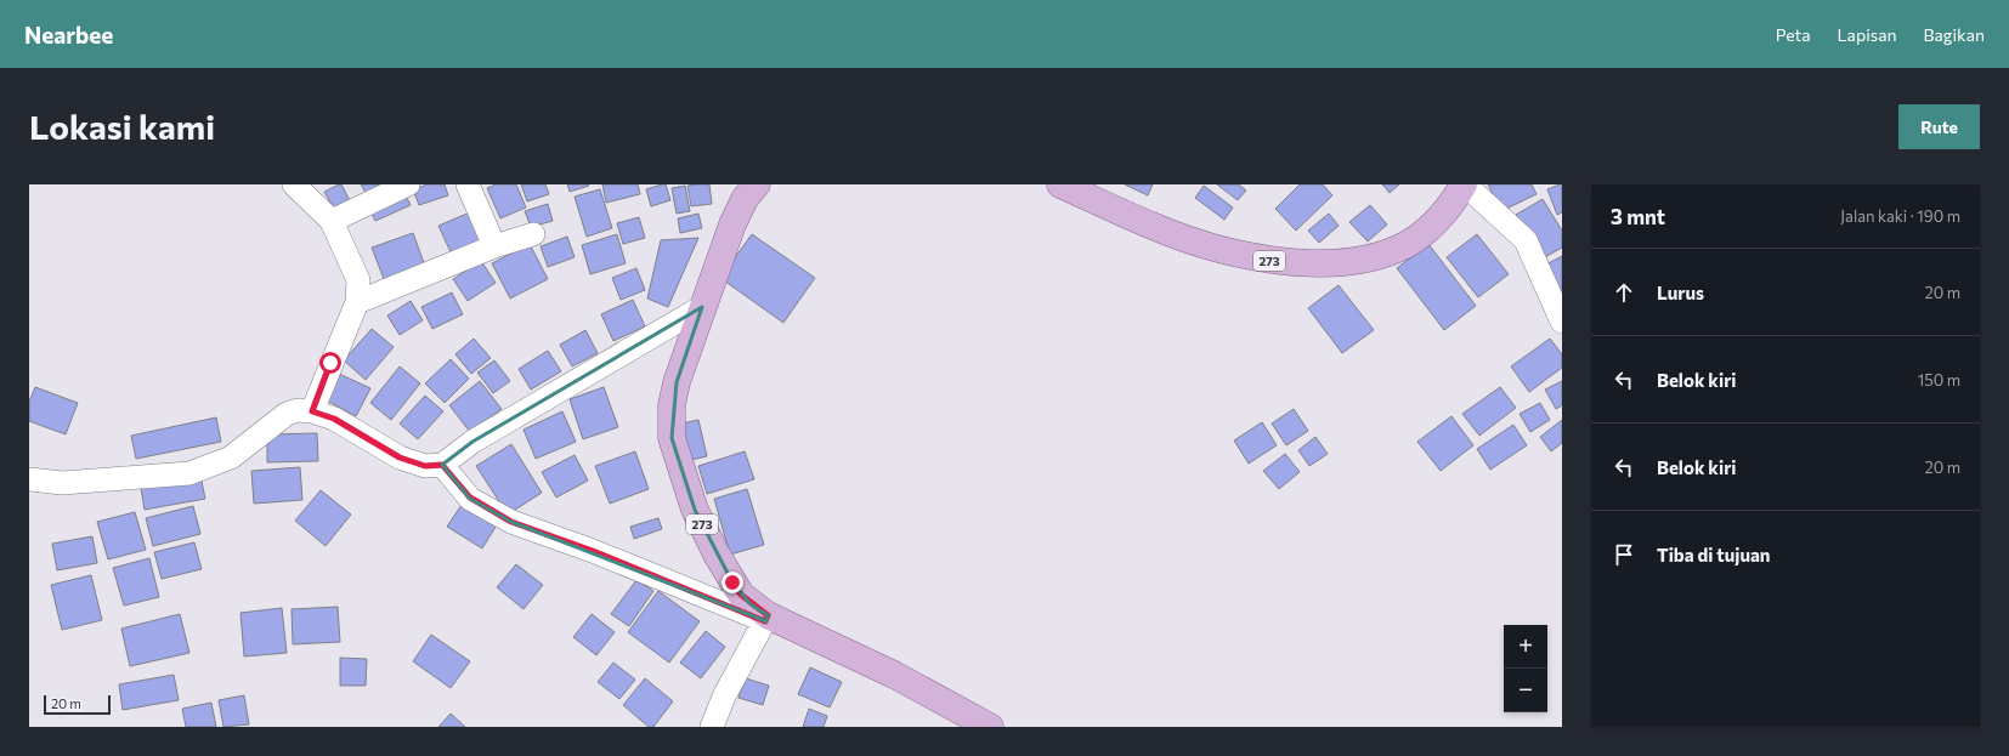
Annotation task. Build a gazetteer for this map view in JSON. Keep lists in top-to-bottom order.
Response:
{
  "streets": {
    "main road": ["273"]
  },
  "scale_bar": "20 m",
  "page": {
    "header": "Nearbee",
    "nav": ["Peta", "Lapisan", "Bagikan"],
    "buttons": "Rute",
    "title": "Lokasi kami",
    "heading": ["3 mnt", "Jalan kaki · 190 m"],
    "list": [
      ["Lurus", "20 m"],
      ["Belok kiri", "150 m"],
      ["Belok kiri", "20 m"],
      "Tiba di tujuan"
    ],
    "map_buttons": ["+", "−"],
    "scale": "20 m"
  }
}
